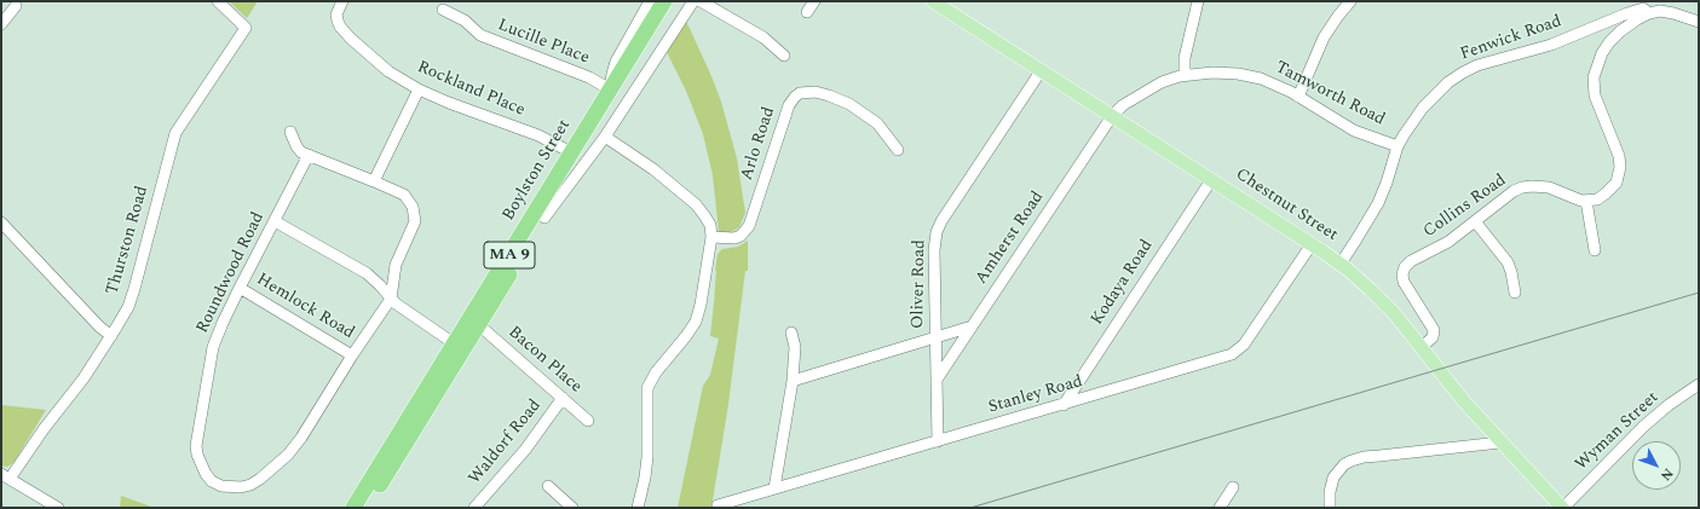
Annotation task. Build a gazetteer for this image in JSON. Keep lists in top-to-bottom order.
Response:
{
  "streets": {
    "highway": ["Boylston Street", "MA 9"],
    "main road": ["Chestnut Street"],
    "street": [
      "Fenwick Road",
      "Lucille Place",
      "Rockland Place",
      "Tamworth Road",
      "Arlo Road",
      "Collins Road",
      "Amherst Road",
      "Thurston Road",
      "Roundwood Road",
      "Kodaya Road",
      "Oliver Road",
      "Hemlock Road",
      "Bacon Place",
      "Stanley Road",
      "Wyman Street",
      "Waldorf Road"
    ]
  },
  "crossings": [
    ["Fenwick Road", "Tamworth Road"],
    ["Fenwick Road", "Chestnut Street"],
    ["Lucille Place", "Boylston Street"],
    ["Rockland Place", "Boylston Street"],
    ["Tamworth Road", "Chestnut Street"],
    ["Tamworth Road", "Amherst Road"],
    ["Boylston Street", "Bacon Place"],
    ["Chestnut Street", "Collins Road"],
    ["Chestnut Street", "Amherst Road"],
    ["Chestnut Street", "Kodaya Road"],
    ["Chestnut Street", "Oliver Road"],
    ["Chestnut Street", "Stanley Road"],
    ["Chestnut Street", "Wyman Street"],
    ["Amherst Road", "Oliver Road"],
    ["Roundwood Road", "Hemlock Road"],
    ["Kodaya Road", "Stanley Road"],
    ["Oliver Road", "Stanley Road"],
    ["Bacon Place", "Waldorf Road"]
  ],
  "north": "bottom right"
}
